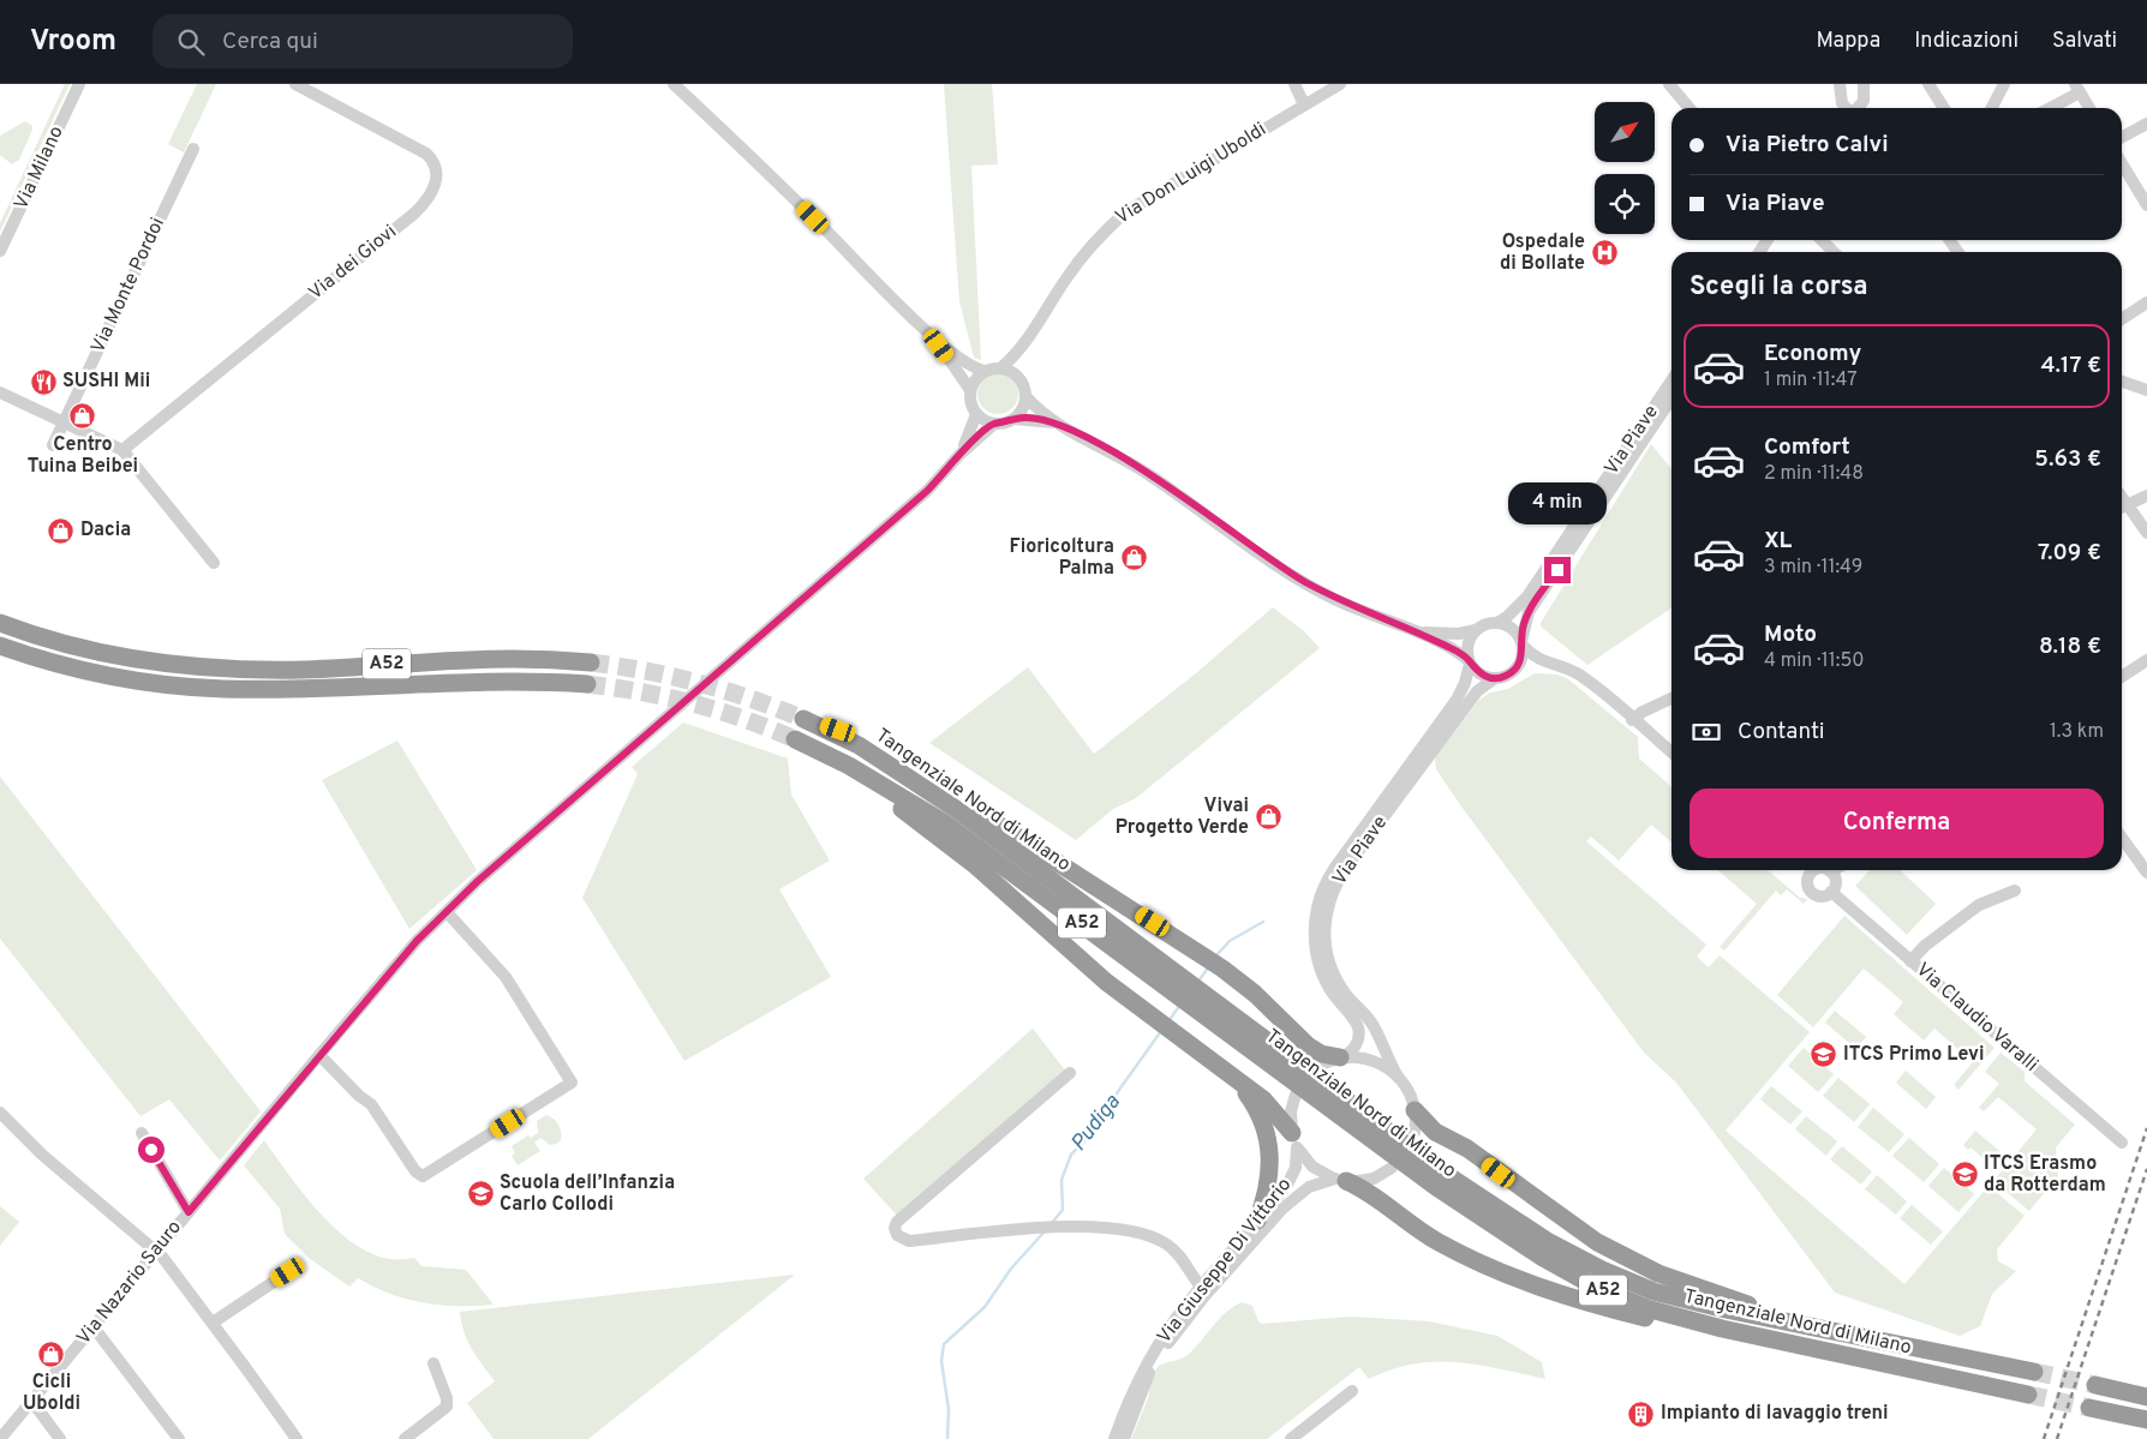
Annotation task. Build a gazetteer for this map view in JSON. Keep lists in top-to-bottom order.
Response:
{
  "streets": {
    "highway": ["A52", "Tangenziale Nord di Milano"],
    "street": [
      "Via Milano",
      "Via Don Luigi Uboldi",
      "Via dei Giovi",
      "Via Monte Pordoi",
      "Via Piave",
      "Via Claudio Varalli",
      "Via Giuseppe Di Vittorio",
      "Via Nazario Sauro"
    ]
  },
  "crossings": [
    ["Via Don Luigi Uboldi", "Via Nazario Sauro"],
    ["Via Piave", "Tangenziale Nord di Milano"]
  ],
  "water": ["Pudiga"],
  "places": {
    "hospital": ["Ospedale di Bollate"],
    "restaurant": ["SUSHI Mii"],
    "shop": [
      "Centro Tuina Beibei",
      "Dacia",
      "Fioricoltura Palma",
      "Vivai Progetto Verde",
      "Cicli Uboldi"
    ],
    "school or university": ["ITCS Primo Levi", "ITCS Erasmo da Rotterdam", "Scuola dell’Infanzia Carlo Collodi"],
    "building": ["Impianto di lavaggio treni"]
  },
  "north": "top right",
  "page": {
    "header": "Vroom",
    "search": "Cerca qui",
    "nav": ["Mappa", "Indicazioni", "Salvati"],
    "banner": ["Via Pietro Calvi", "Via Piave"],
    "heading": "Scegli la corsa",
    "list": [
      {
        "name": "Economy",
        "note": "1 min · 11:47",
        "value": "4.17 €"
      },
      {
        "name": "Comfort",
        "note": "2 min · 11:48",
        "value": "5.63 €"
      },
      {
        "name": "XL",
        "note": "3 min · 11:49",
        "value": "7.09 €"
      },
      {
        "name": "Moto",
        "note": "4 min · 11:50",
        "value": "8.18 €"
      }
    ],
    "bubble": "4 min",
    "pay": ["Contanti", "1.3 km"],
    "buttons": "Conferma"
  }
}
